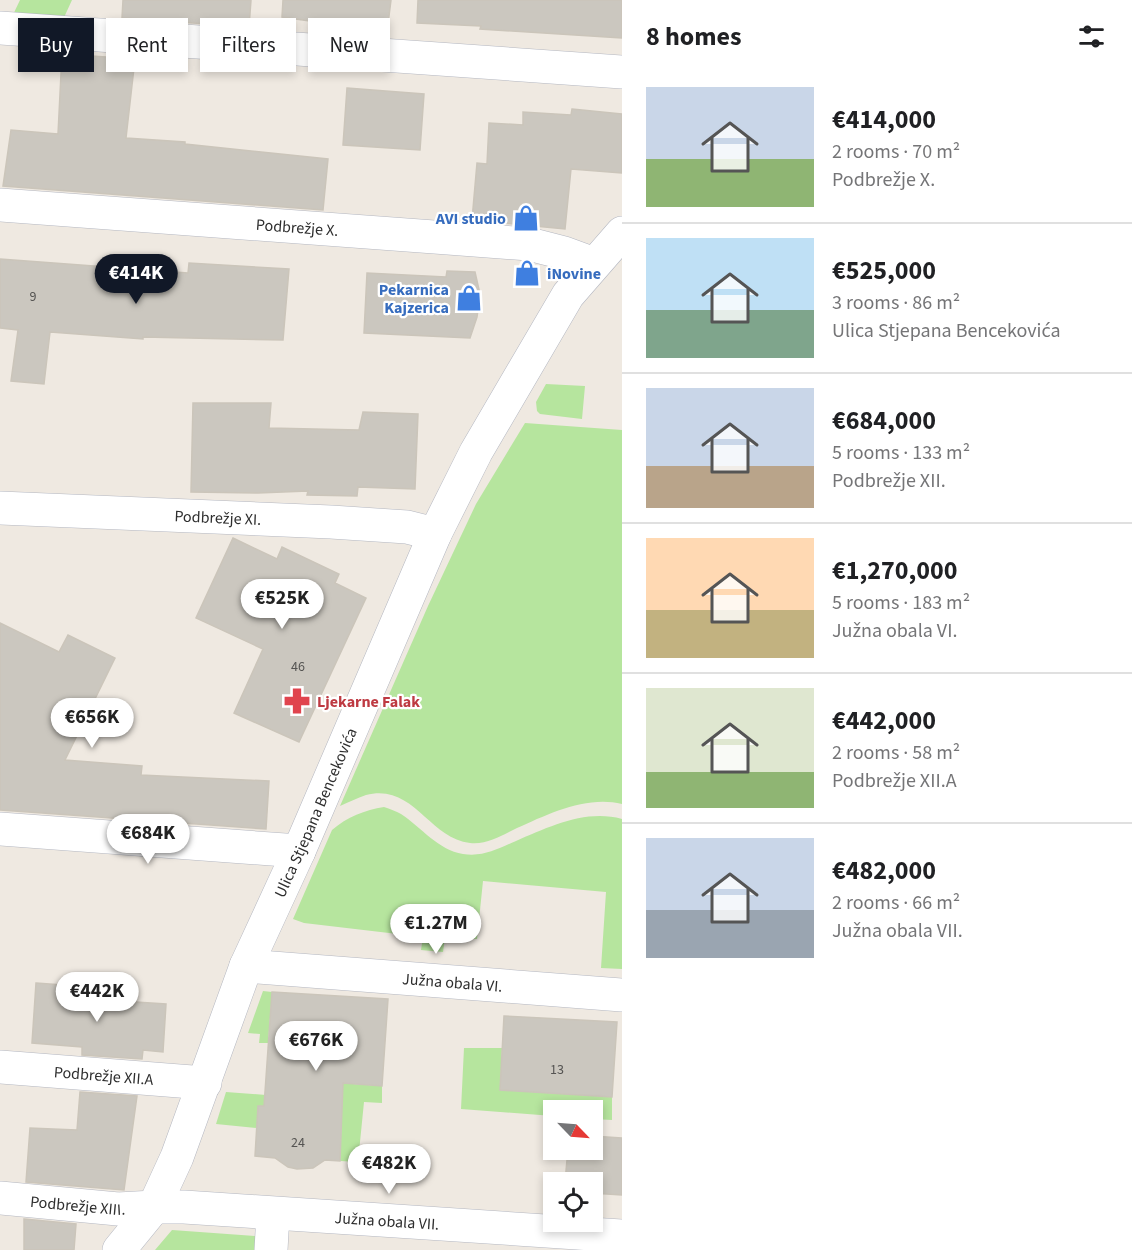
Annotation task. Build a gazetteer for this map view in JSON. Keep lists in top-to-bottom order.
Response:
{
  "streets": {
    "street": [
      "Podbrežje X.",
      "Podbrežje XI.",
      "Ulica Stjepana Bencekovića",
      "Južna obala VI.",
      "Podbrežje XII.A",
      "Podbrežje XIII.",
      "Južna obala VII."
    ]
  },
  "crossings": [
    ["Podbrežje X.", "Ulica Stjepana Bencekovića"],
    ["Podbrežje XI.", "Ulica Stjepana Bencekovića"],
    ["Ulica Stjepana Bencekovića", "Južna obala VI."],
    ["Ulica Stjepana Bencekovića", "Podbrežje XII.A"],
    ["Ulica Stjepana Bencekovića", "Podbrežje XIII."],
    ["Ulica Stjepana Bencekovića", "Južna obala VII."],
    ["Podbrežje XIII.", "Južna obala VII."]
  ],
  "places": {
    "shop": ["AVI studio", "iNovine", "Pekarnica Kajzerica"],
    "pharmacy": ["Ljekarne Falak"]
  },
  "house_numbers": [
    "9",
    "46",
    "13",
    "24"
  ],
  "north": "bottom right",
  "page": {
    "heading": "8 homes",
    "chip": [
      "Buy",
      "Rent",
      "Filters",
      "New"
    ],
    "list": [
      {
        "name": "€414,000",
        "note": "2 rooms · 70 m² · Podbrežje X."
      },
      {
        "name": "€525,000",
        "note": "3 rooms · 86 m² · Ulica Stjepana Bencekovića"
      },
      {
        "name": "€684,000",
        "note": "5 rooms · 133 m² · Podbrežje XII."
      },
      {
        "name": "€1,270,000",
        "note": "5 rooms · 183 m² · Južna obala VI."
      },
      {
        "name": "€442,000",
        "note": "2 rooms · 58 m² · Podbrežje XII.A"
      },
      {
        "name": "€482,000",
        "note": "2 rooms · 66 m² · Južna obala VII."
      }
    ],
    "price": [
      "€414K",
      "€525K",
      "€656K",
      "€684K",
      "€1.27M",
      "€442K",
      "€676K",
      "€482K"
    ]
  }
}
